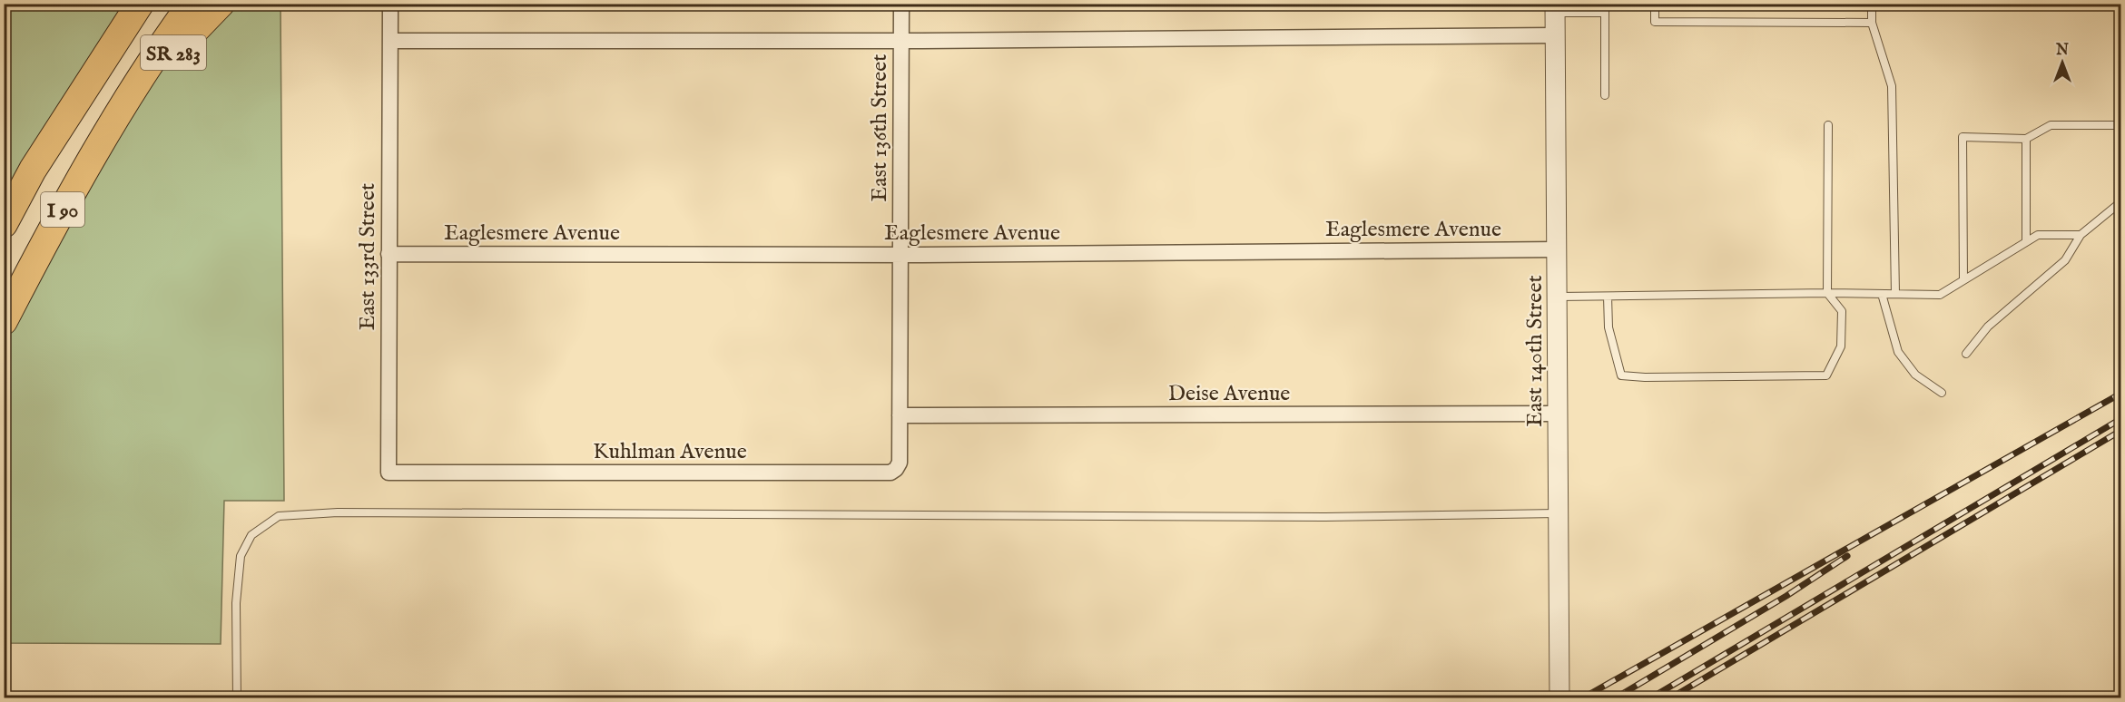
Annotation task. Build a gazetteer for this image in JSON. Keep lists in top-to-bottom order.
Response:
{
  "streets": {
    "highway": ["SR 283", "I 90"],
    "street": [
      "East 136th Street",
      "Eaglesmere Avenue",
      "East 133rd Street",
      "East 140th Street",
      "Deise Avenue",
      "Kuhlman Avenue"
    ]
  },
  "crossings": [
    ["SR 283", "I 90"],
    ["East 136th Street", "Eaglesmere Avenue"],
    ["East 136th Street", "Deise Avenue"],
    ["East 136th Street", "Kuhlman Avenue"],
    ["Eaglesmere Avenue", "East 133rd Street"],
    ["Eaglesmere Avenue", "East 140th Street"],
    ["East 133rd Street", "Kuhlman Avenue"],
    ["East 140th Street", "Deise Avenue"],
    ["Deise Avenue", "Kuhlman Avenue"]
  ],
  "north": "top"
}
